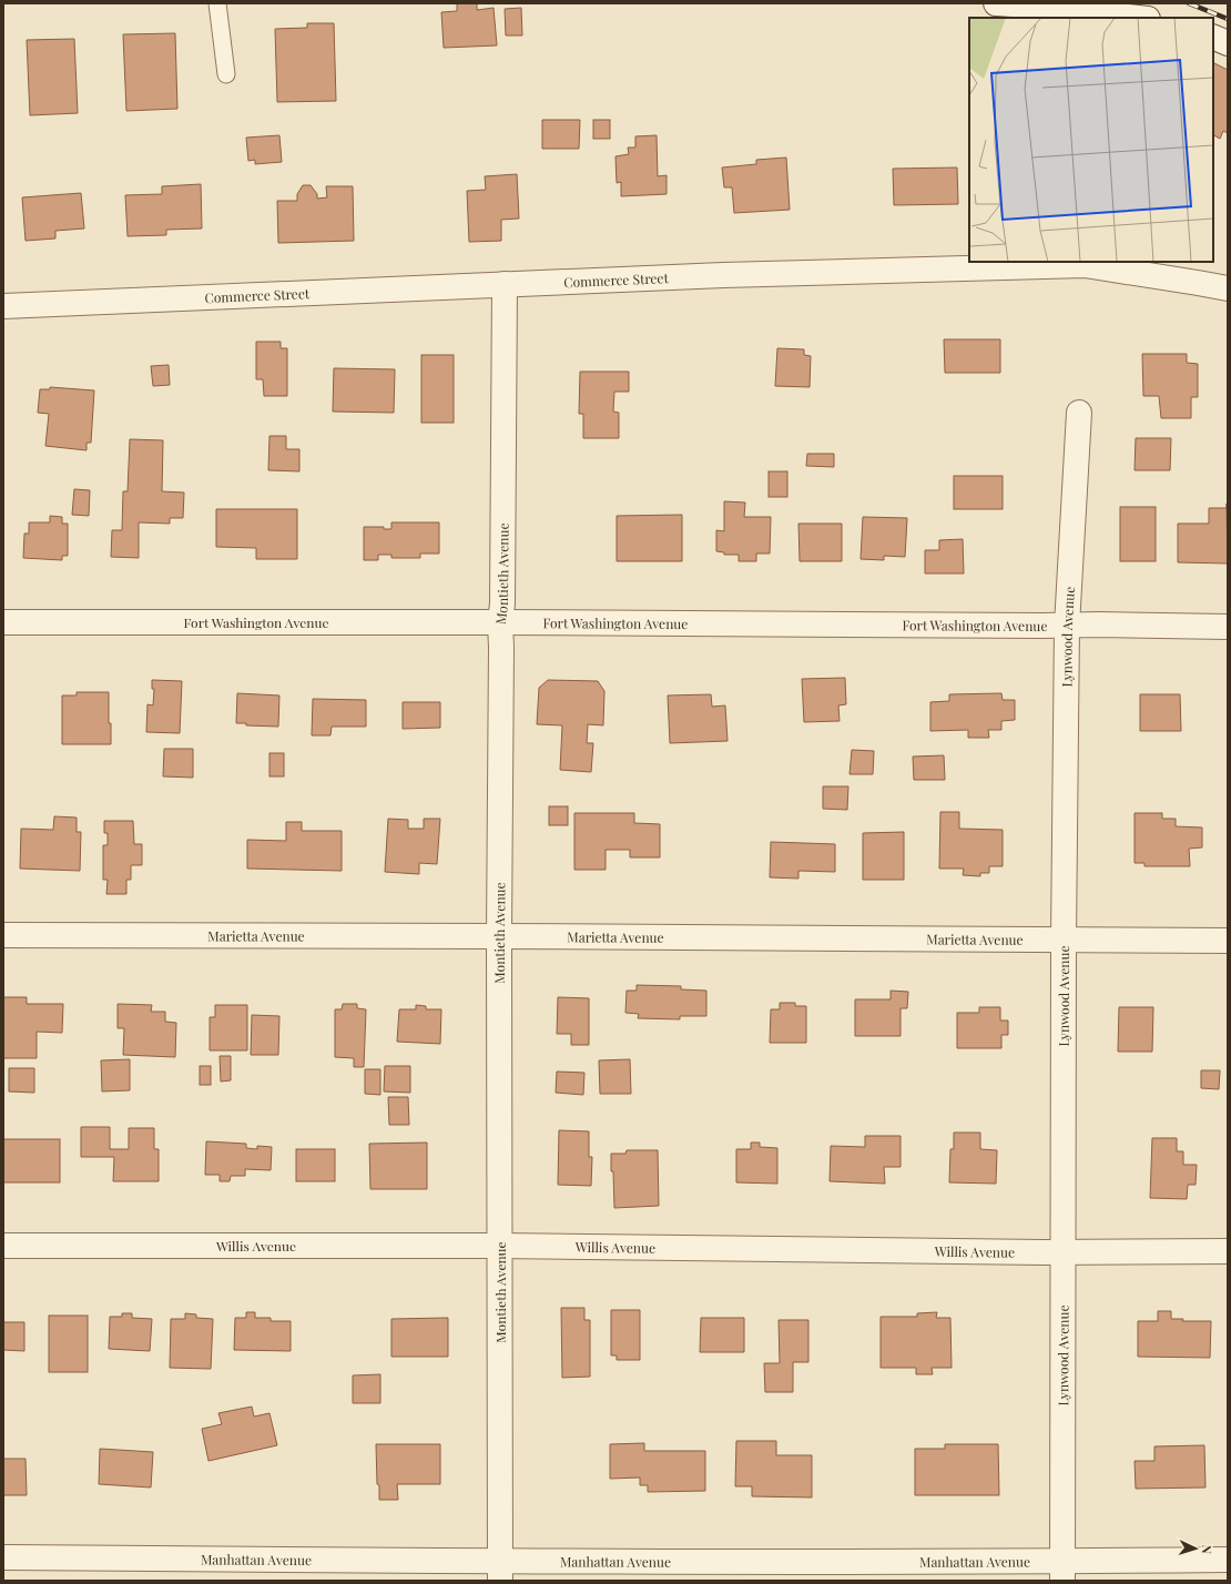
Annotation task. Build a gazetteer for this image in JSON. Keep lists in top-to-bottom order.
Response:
{
  "streets": {
    "street": [
      "Commerce Street",
      "Montieth Avenue",
      "Fort Washington Avenue",
      "Lynwood Avenue",
      "Marietta Avenue",
      "Willis Avenue",
      "Manhattan Avenue"
    ]
  },
  "crossings": [
    ["Commerce Street", "Montieth Avenue"],
    ["Montieth Avenue", "Fort Washington Avenue"],
    ["Montieth Avenue", "Marietta Avenue"],
    ["Montieth Avenue", "Willis Avenue"],
    ["Montieth Avenue", "Manhattan Avenue"],
    ["Fort Washington Avenue", "Lynwood Avenue"],
    ["Lynwood Avenue", "Marietta Avenue"],
    ["Lynwood Avenue", "Willis Avenue"],
    ["Lynwood Avenue", "Manhattan Avenue"]
  ],
  "north": "right"
}
